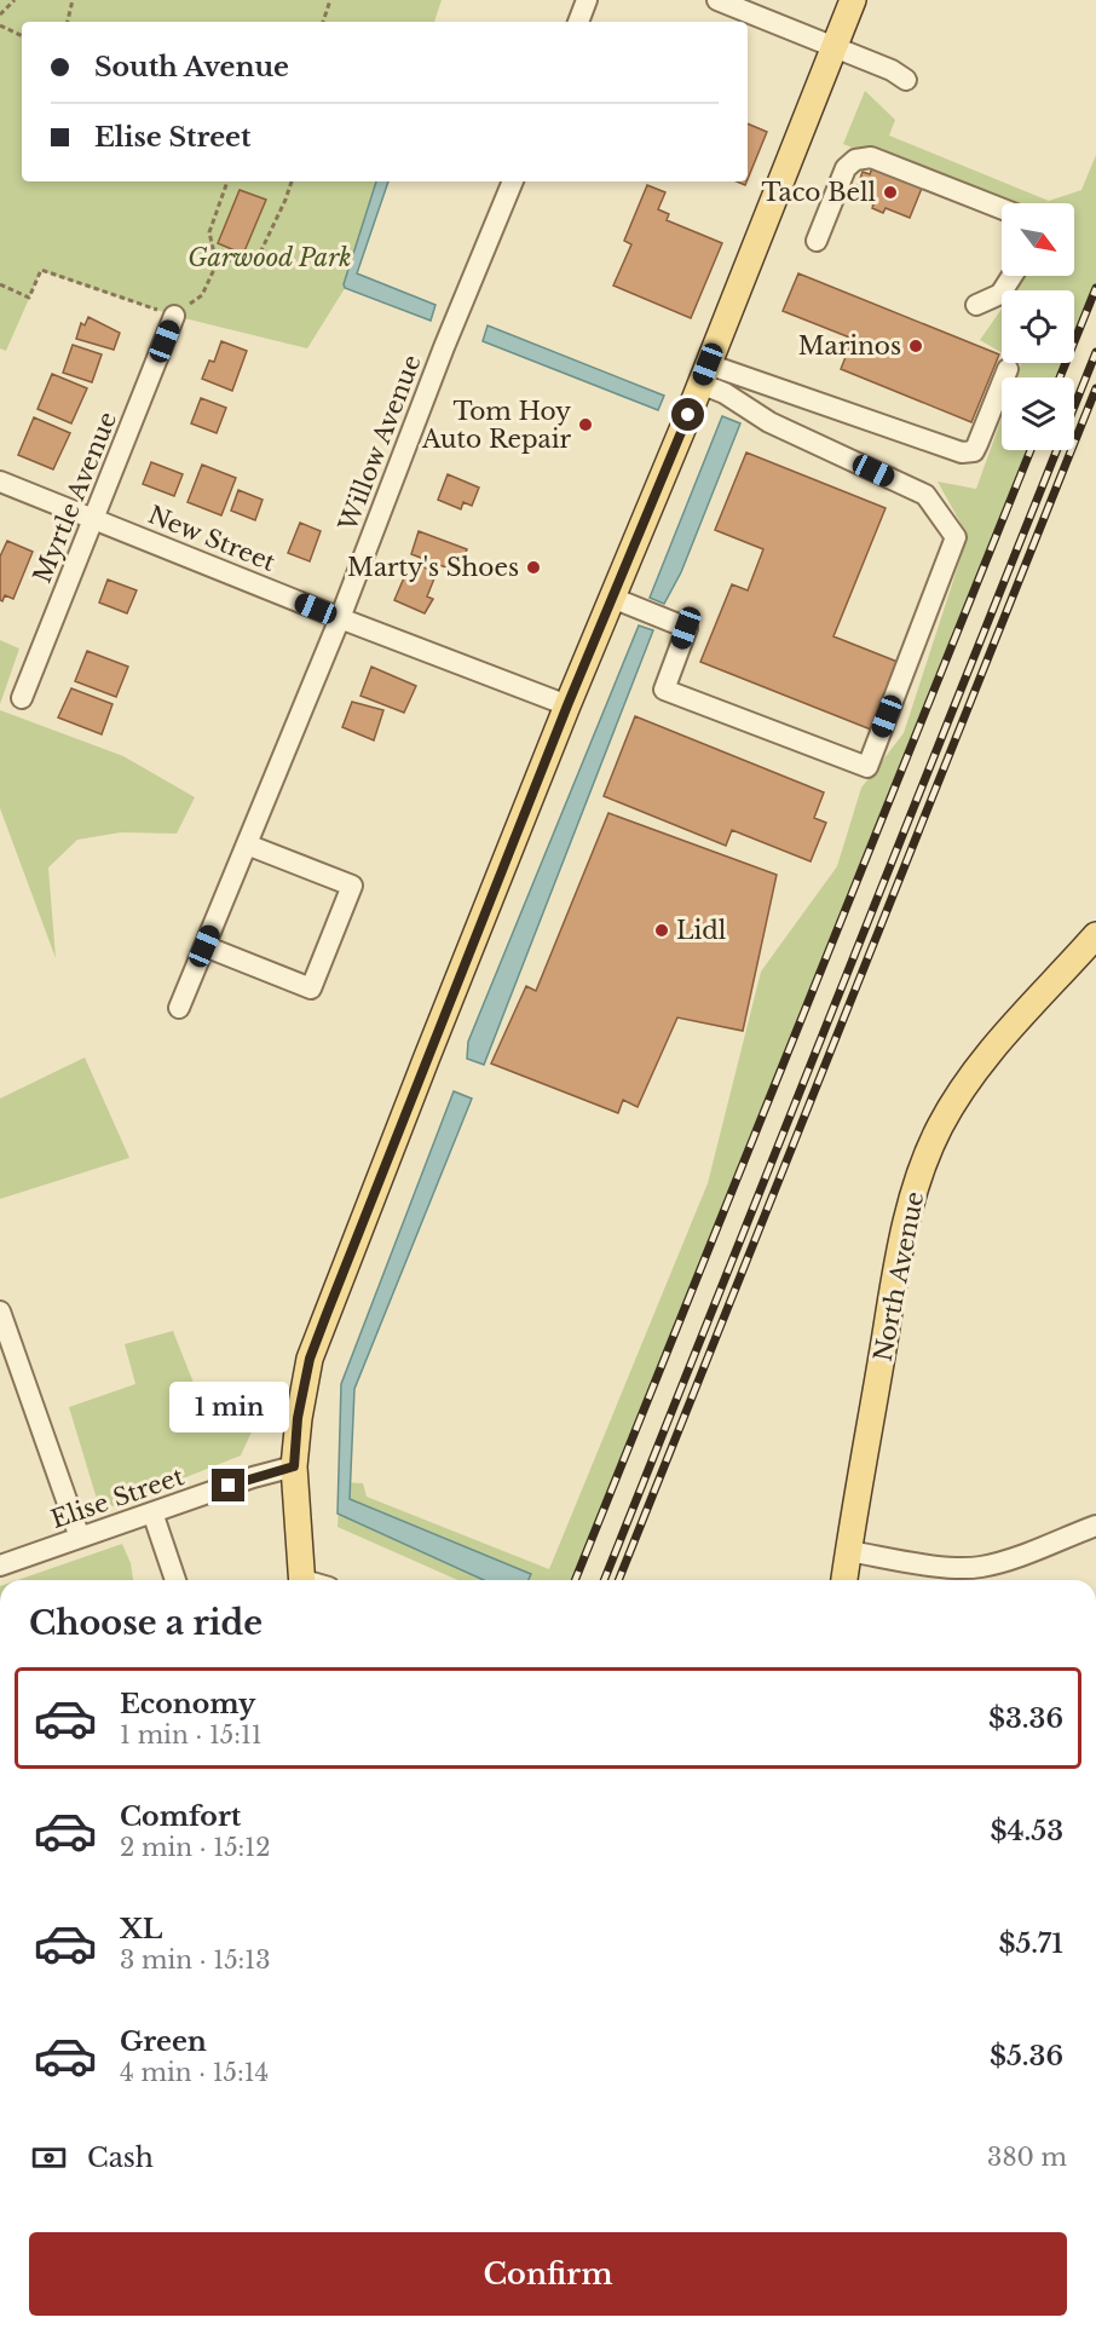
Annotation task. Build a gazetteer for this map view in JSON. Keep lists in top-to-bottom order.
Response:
{
  "streets": {
    "main road": ["North Avenue"],
    "street": [
      "Willow Avenue",
      "Myrtle Avenue",
      "New Street",
      "Elise Street"
    ]
  },
  "crossings": [
    ["Willow Avenue", "New Street"],
    ["Myrtle Avenue", "New Street"]
  ],
  "parks": ["Garwood Park"],
  "places": [
    "Taco Bell",
    "Marinos",
    "Tom Hoy Auto Repair",
    "Marty's Shoes",
    "Lidl"
  ],
  "north": "bottom right",
  "page": {
    "banner": ["South Avenue", "Elise Street"],
    "bubble": "1 min",
    "heading": "Choose a ride",
    "list": [
      {
        "name": "Economy",
        "note": "1 min · 15:11",
        "value": "$3.36"
      },
      {
        "name": "Comfort",
        "note": "2 min · 15:12",
        "value": "$4.53"
      },
      {
        "name": "XL",
        "note": "3 min · 15:13",
        "value": "$5.71"
      },
      {
        "name": "Green",
        "note": "4 min · 15:14",
        "value": "$5.36"
      }
    ],
    "pay": ["Cash", "380 m"],
    "buttons": "Confirm"
  }
}
